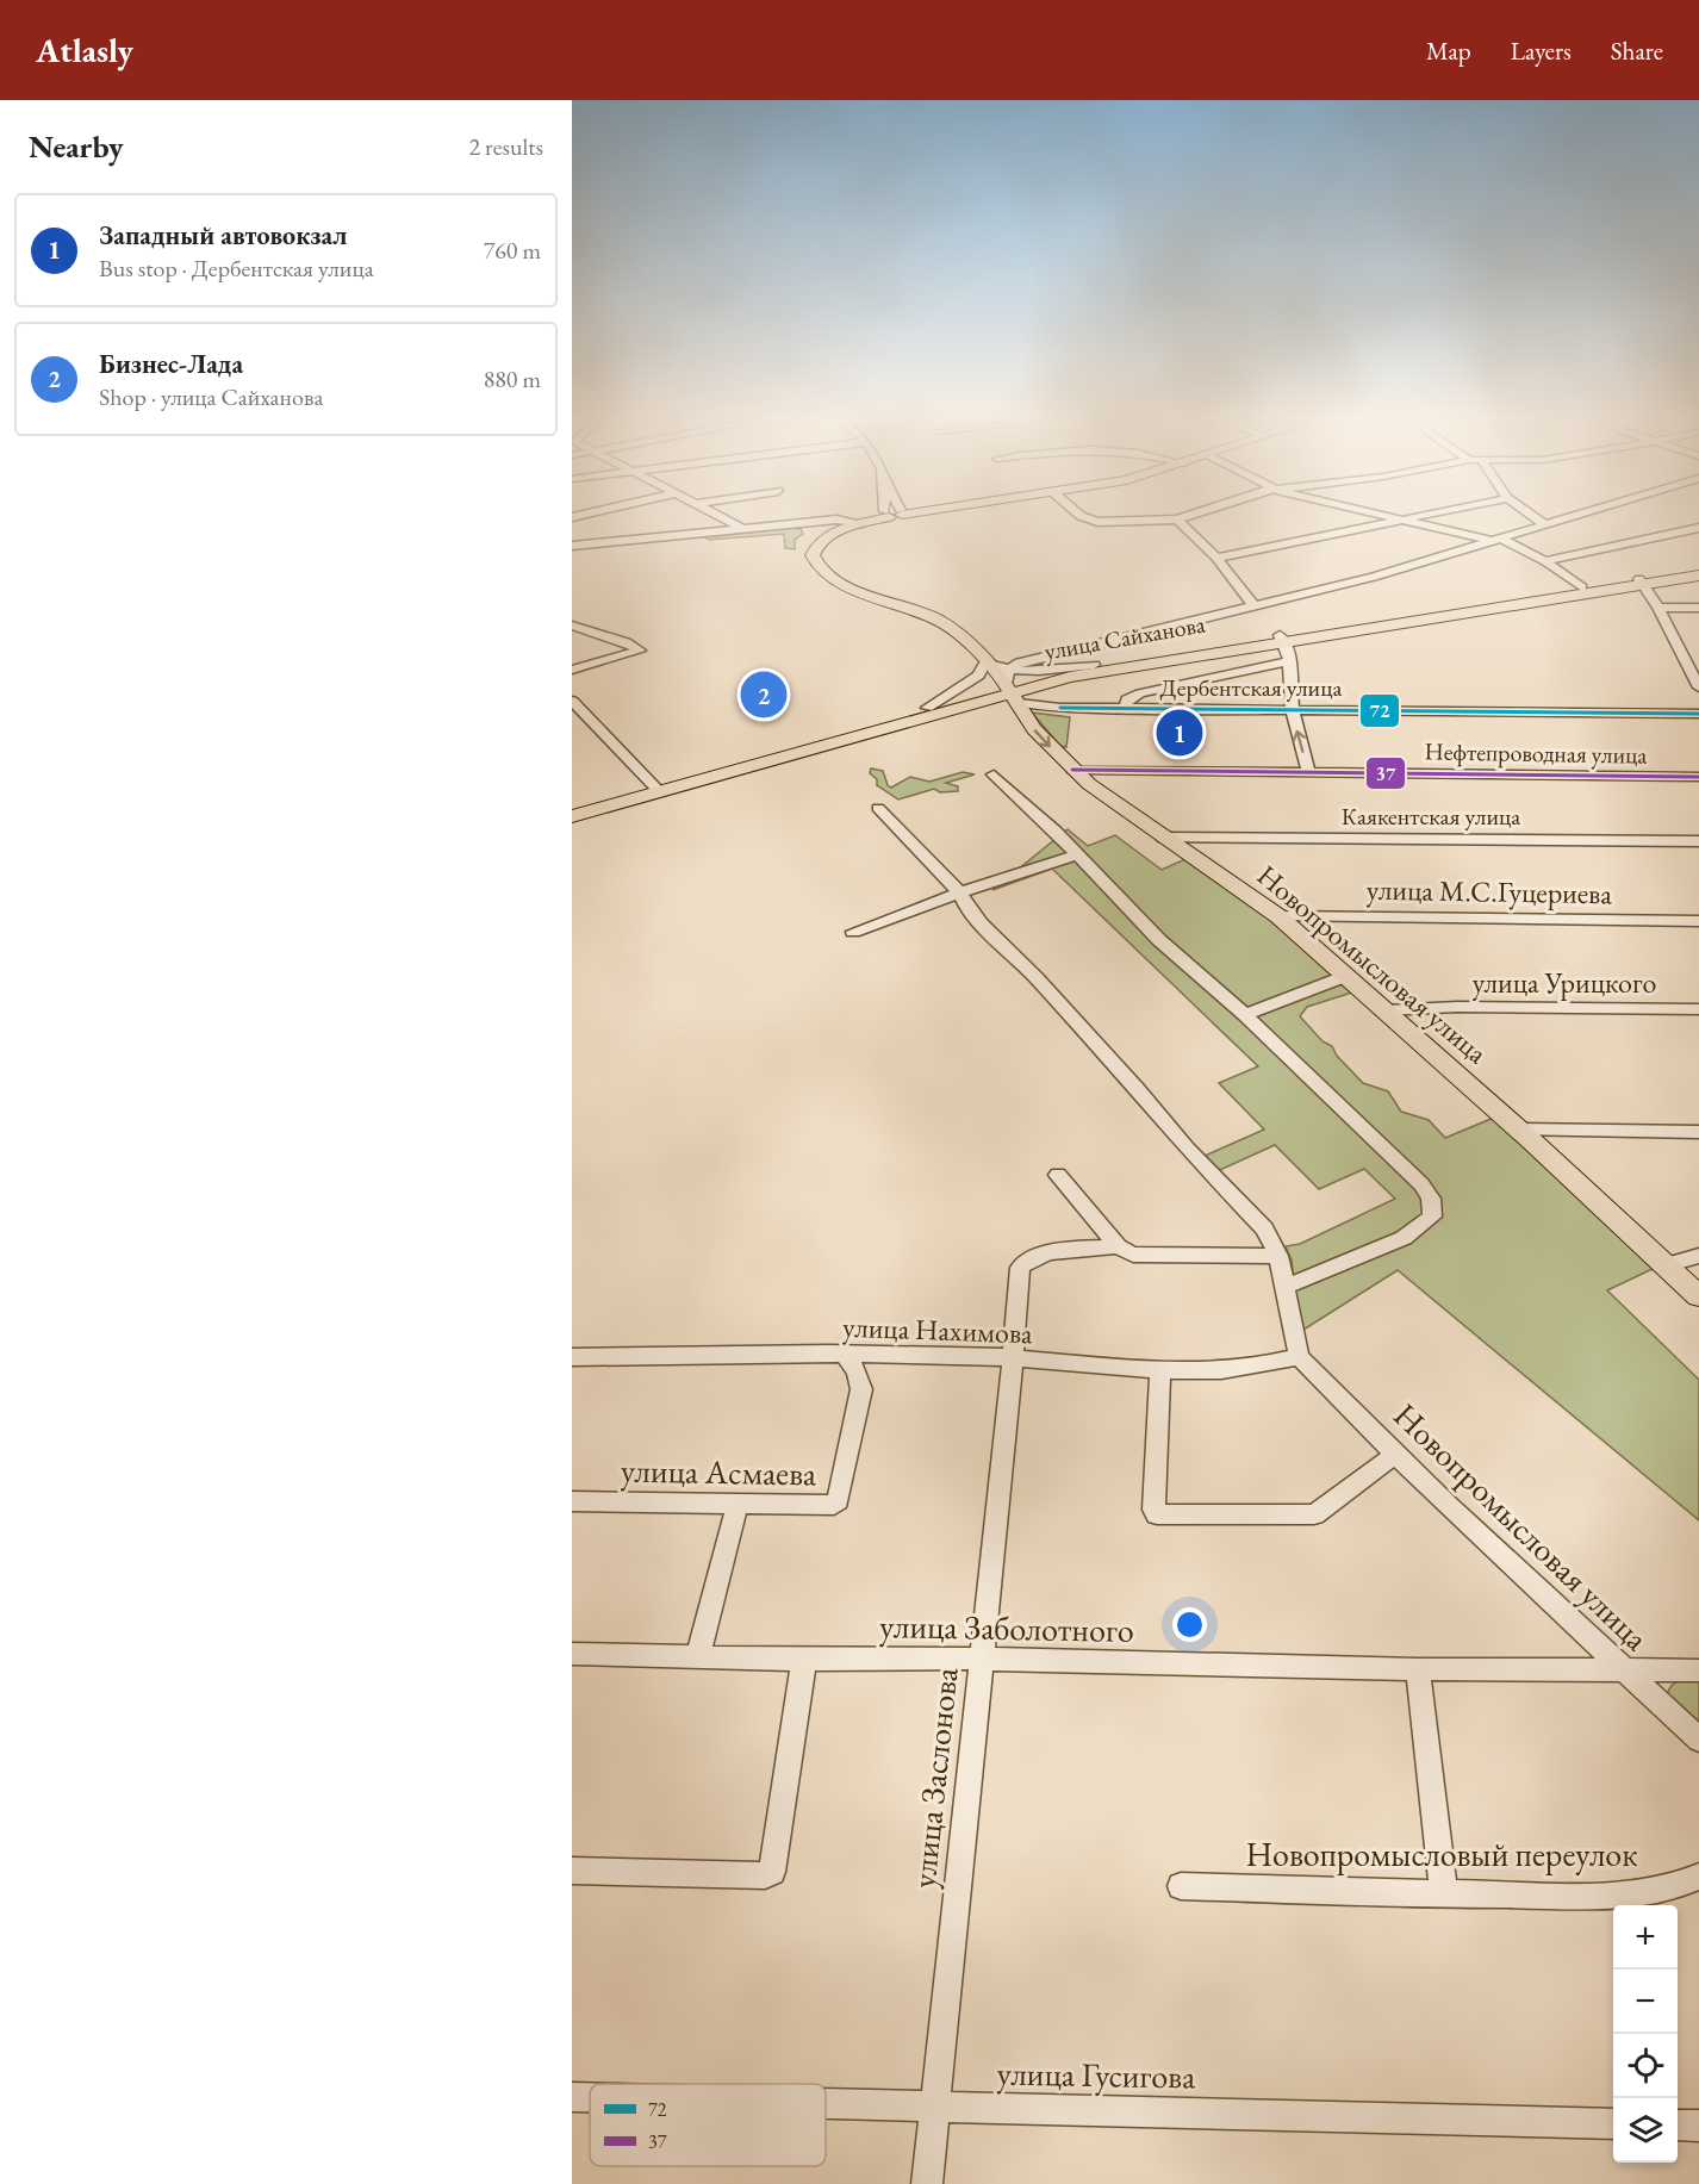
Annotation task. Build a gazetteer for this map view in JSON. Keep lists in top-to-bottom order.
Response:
{
  "streets": {
    "main road": ["улица Сайханова", "Новопромысловая улица"],
    "street": [
      "Дербентская улица",
      "Нефтепроводная улица",
      "Каякентская улица",
      "улица М.С.Гуцериева",
      "улица Урицкого",
      "улица Нахимова",
      "улица Асмаева",
      "улица Заболотного",
      "улица Заслонова",
      "Новопромысловый переулок",
      "улица Гусигова"
    ]
  },
  "crossings": [
    ["улица Сайханова", "Дербентская улица"],
    ["улица Сайханова", "Новопромысловая улица"],
    ["Дербентская улица", "Новопромысловая улица"],
    ["Нефтепроводная улица", "Новопромысловая улица"],
    ["Каякентская улица", "Новопромысловая улица"],
    ["улица М.С.Гуцериева", "Новопромысловая улица"],
    ["Новопромысловая улица", "улица Урицкого"],
    ["Новопромысловая улица", "улица Нахимова"],
    ["Новопромысловая улица", "улица Заболотного"],
    ["улица Нахимова", "улица Асмаева"],
    ["улица Нахимова", "улица Заслонова"],
    ["улица Заболотного", "улица Заслонова"],
    ["улица Заслонова", "улица Гусигова"]
  ],
  "lines": ["transit line 72", "transit line 37"],
  "legend": ["72", "37"],
  "page": {
    "header": "Atlasly",
    "nav": ["Map", "Layers", "Share"],
    "heading": ["Nearby", "2 results"],
    "list": [
      {
        "mark": "1",
        "name": "Западный автовокзал",
        "note": "Bus stop · Дербентская улица",
        "value": "760 m"
      },
      {
        "mark": "2",
        "name": "Бизнес-Лада",
        "note": "Shop · улица Сайханова",
        "value": "880 m"
      }
    ],
    "pins": ["2", "1"],
    "map_buttons": ["+", "−"]
  }
}
